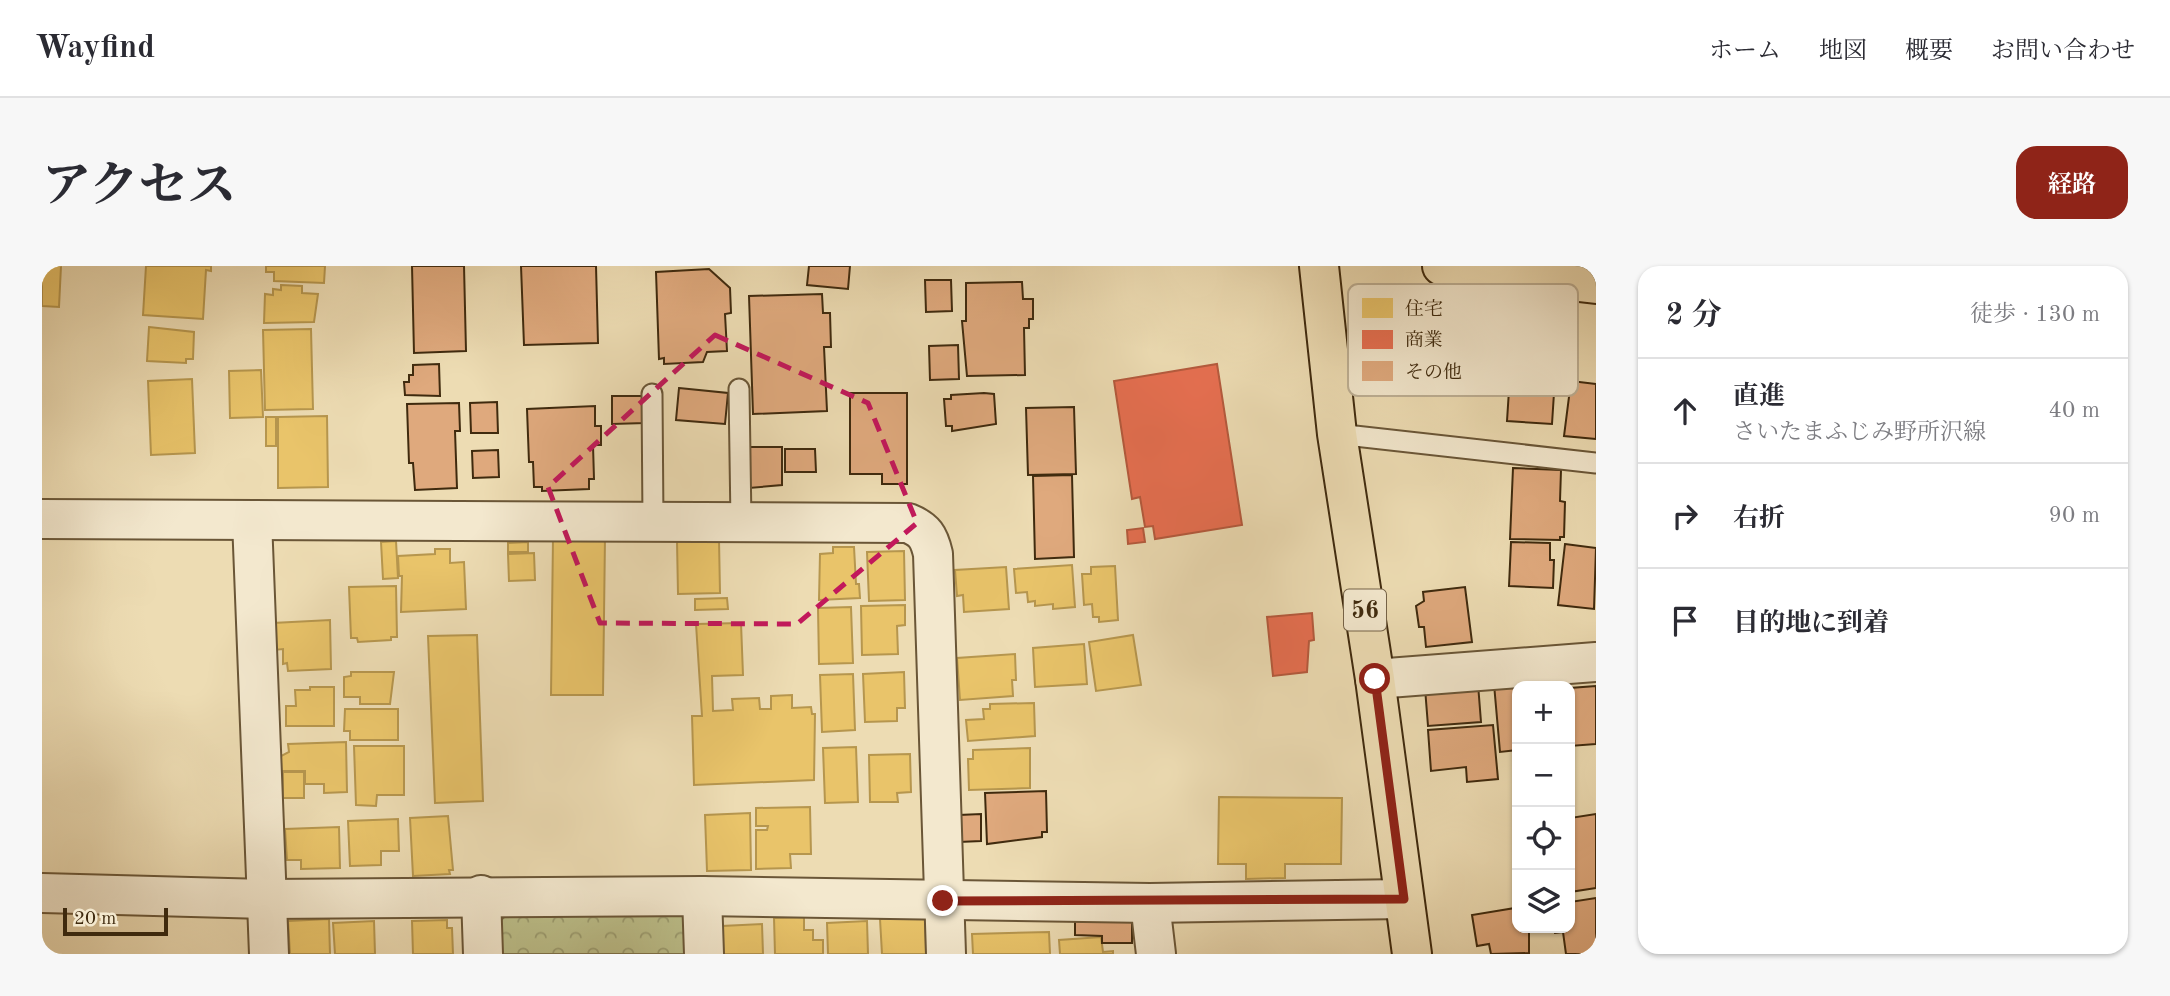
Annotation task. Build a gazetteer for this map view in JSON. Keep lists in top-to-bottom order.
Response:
{
  "streets": {
    "main road": ["56"]
  },
  "legend": ["住宅", "商業", "その他"],
  "scale_bar": "20 m",
  "page": {
    "header": "Wayfind",
    "nav": [
      "ホーム",
      "地図",
      "概要",
      "お問い合わせ"
    ],
    "title": "アクセス",
    "buttons": "経路",
    "heading": ["2 分", "徒歩 · 130 m"],
    "list": [
      ["直進", "さいたまふじみ野所沢線", "40 m"],
      ["右折", "90 m"],
      "目的地に到着"
    ],
    "map_buttons": ["+", "−"],
    "scale": "20 m"
  }
}
